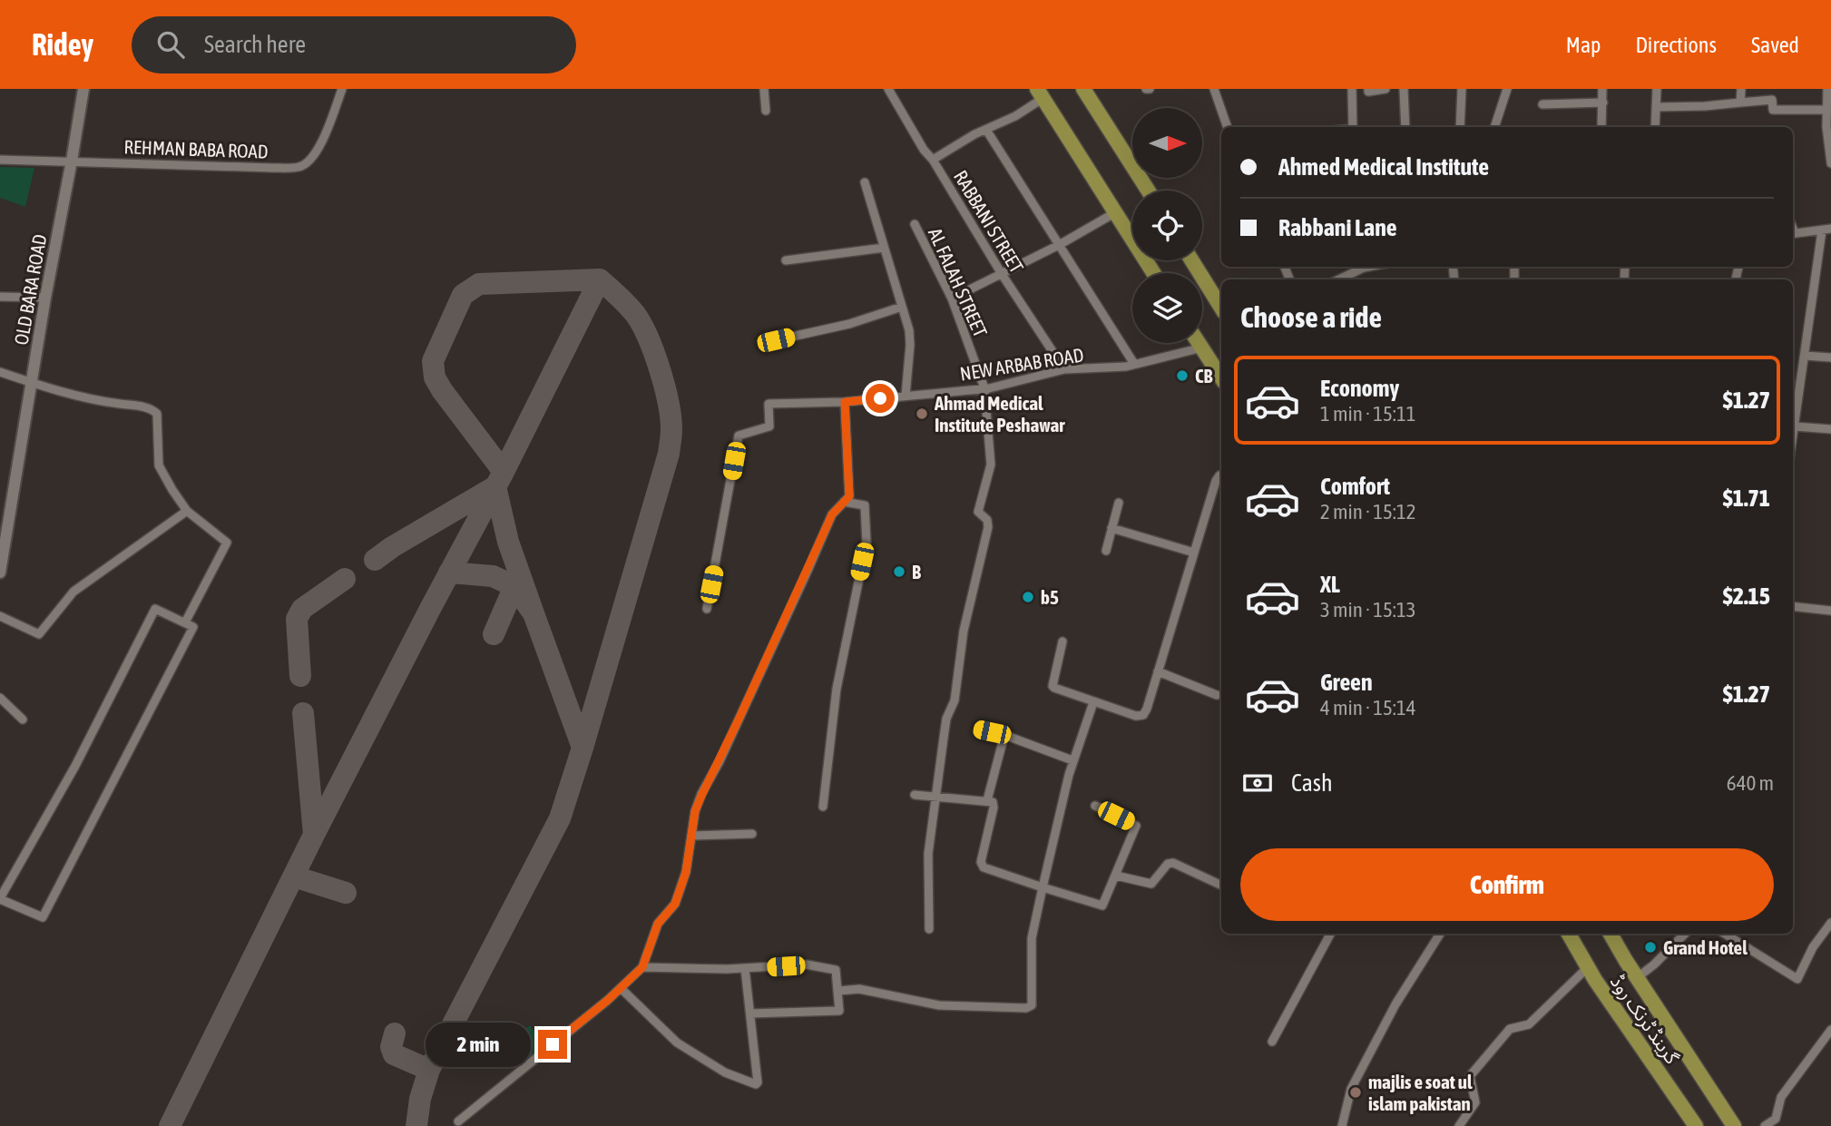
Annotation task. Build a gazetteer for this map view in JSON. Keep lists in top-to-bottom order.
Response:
{
  "streets": {
    "highway": ["گرینڈ ٹرنک روڈ"],
    "street": [
      "REHMAN BABA ROAD",
      "RABBANI STREET",
      "AL FALAH STREET",
      "OLD BARA ROAD",
      "NEW ARBAB ROAD"
    ]
  },
  "crossings": [
    ["REHMAN BABA ROAD", "OLD BARA ROAD"],
    ["RABBANI STREET", "NEW ARBAB ROAD"],
    ["AL FALAH STREET", "NEW ARBAB ROAD"]
  ],
  "places": [
    "CB",
    "Ahmad Medical Institute Peshawar",
    "B",
    "b5",
    "Grand Hotel",
    "majlis e soat ul islam pakistan"
  ],
  "north": "right",
  "page": {
    "header": "Ridey",
    "search": "Search here",
    "nav": ["Map", "Directions", "Saved"],
    "banner": ["Ahmed Medical Institute", "Rabbani Lane"],
    "heading": "Choose a ride",
    "list": [
      {
        "name": "Economy",
        "note": "1 min · 15:11",
        "value": "$1.27"
      },
      {
        "name": "Comfort",
        "note": "2 min · 15:12",
        "value": "$1.71"
      },
      {
        "name": "XL",
        "note": "3 min · 15:13",
        "value": "$2.15"
      },
      {
        "name": "Green",
        "note": "4 min · 15:14",
        "value": "$1.27"
      }
    ],
    "pay": ["Cash", "640 m"],
    "buttons": "Confirm",
    "bubble": "2 min"
  }
}
